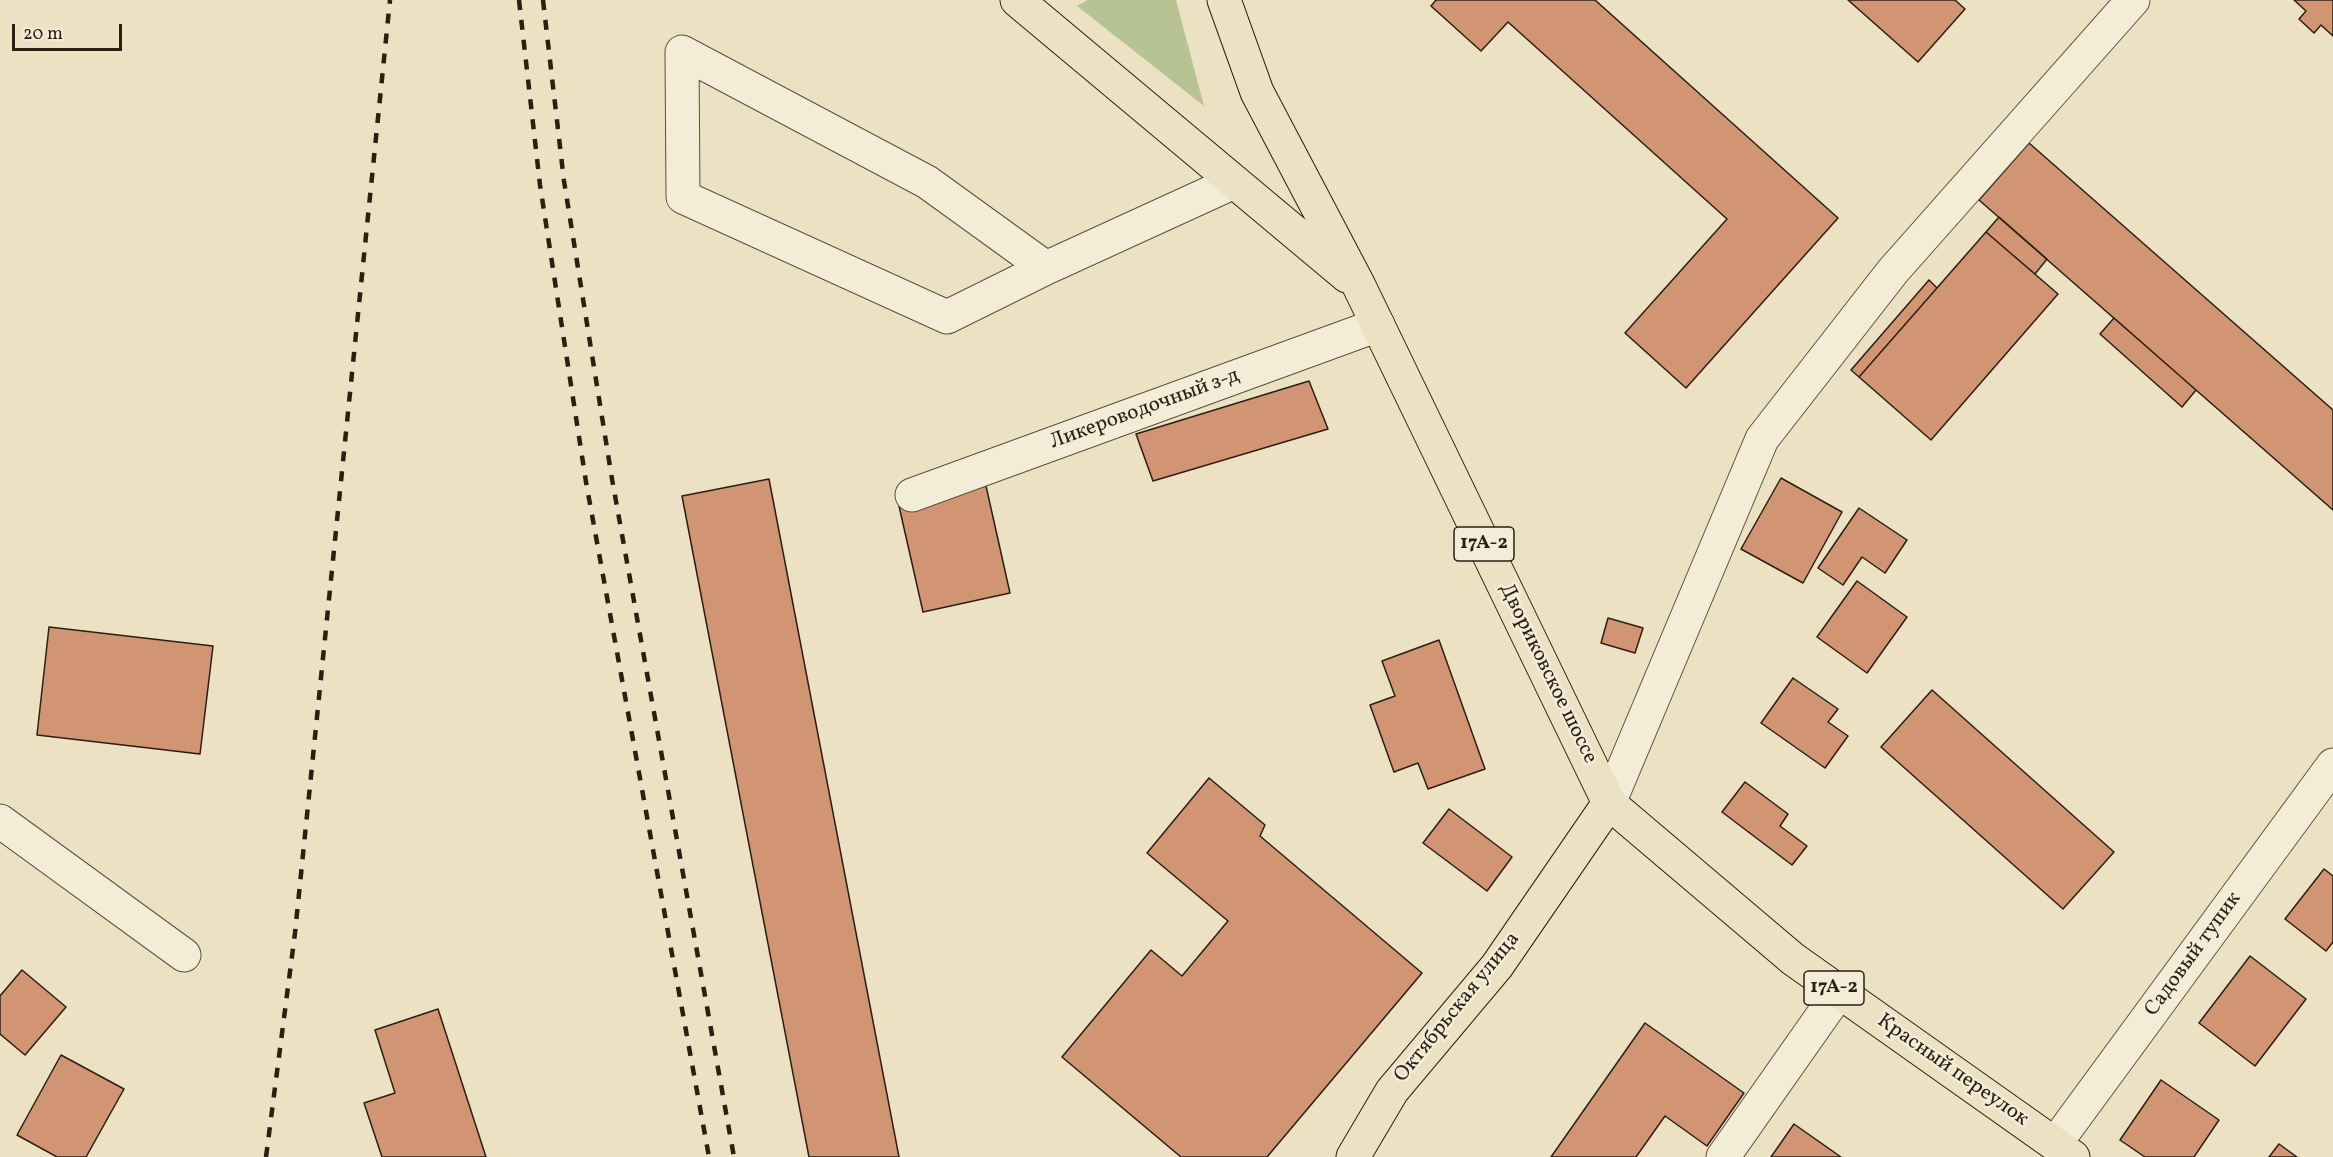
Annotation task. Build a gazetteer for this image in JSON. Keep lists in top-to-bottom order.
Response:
{
  "streets": {
    "main road": [
      "17А-2",
      "Двориковское шоссе",
      "Октябрьская улица",
      "Красный переулок"
    ],
    "street": ["Ликероводочный з-д", "Садовый тупик"]
  },
  "crossings": [
    ["Ликероводочный з-д", "Двориковское шоссе"],
    ["Двориковское шоссе", "Октябрьская улица"],
    ["Двориковское шоссе", "Красный переулок"],
    ["Садовый тупик", "Красный переулок"],
    ["Октябрьская улица", "Красный переулок"]
  ],
  "scale_bar": "20 m"
}
